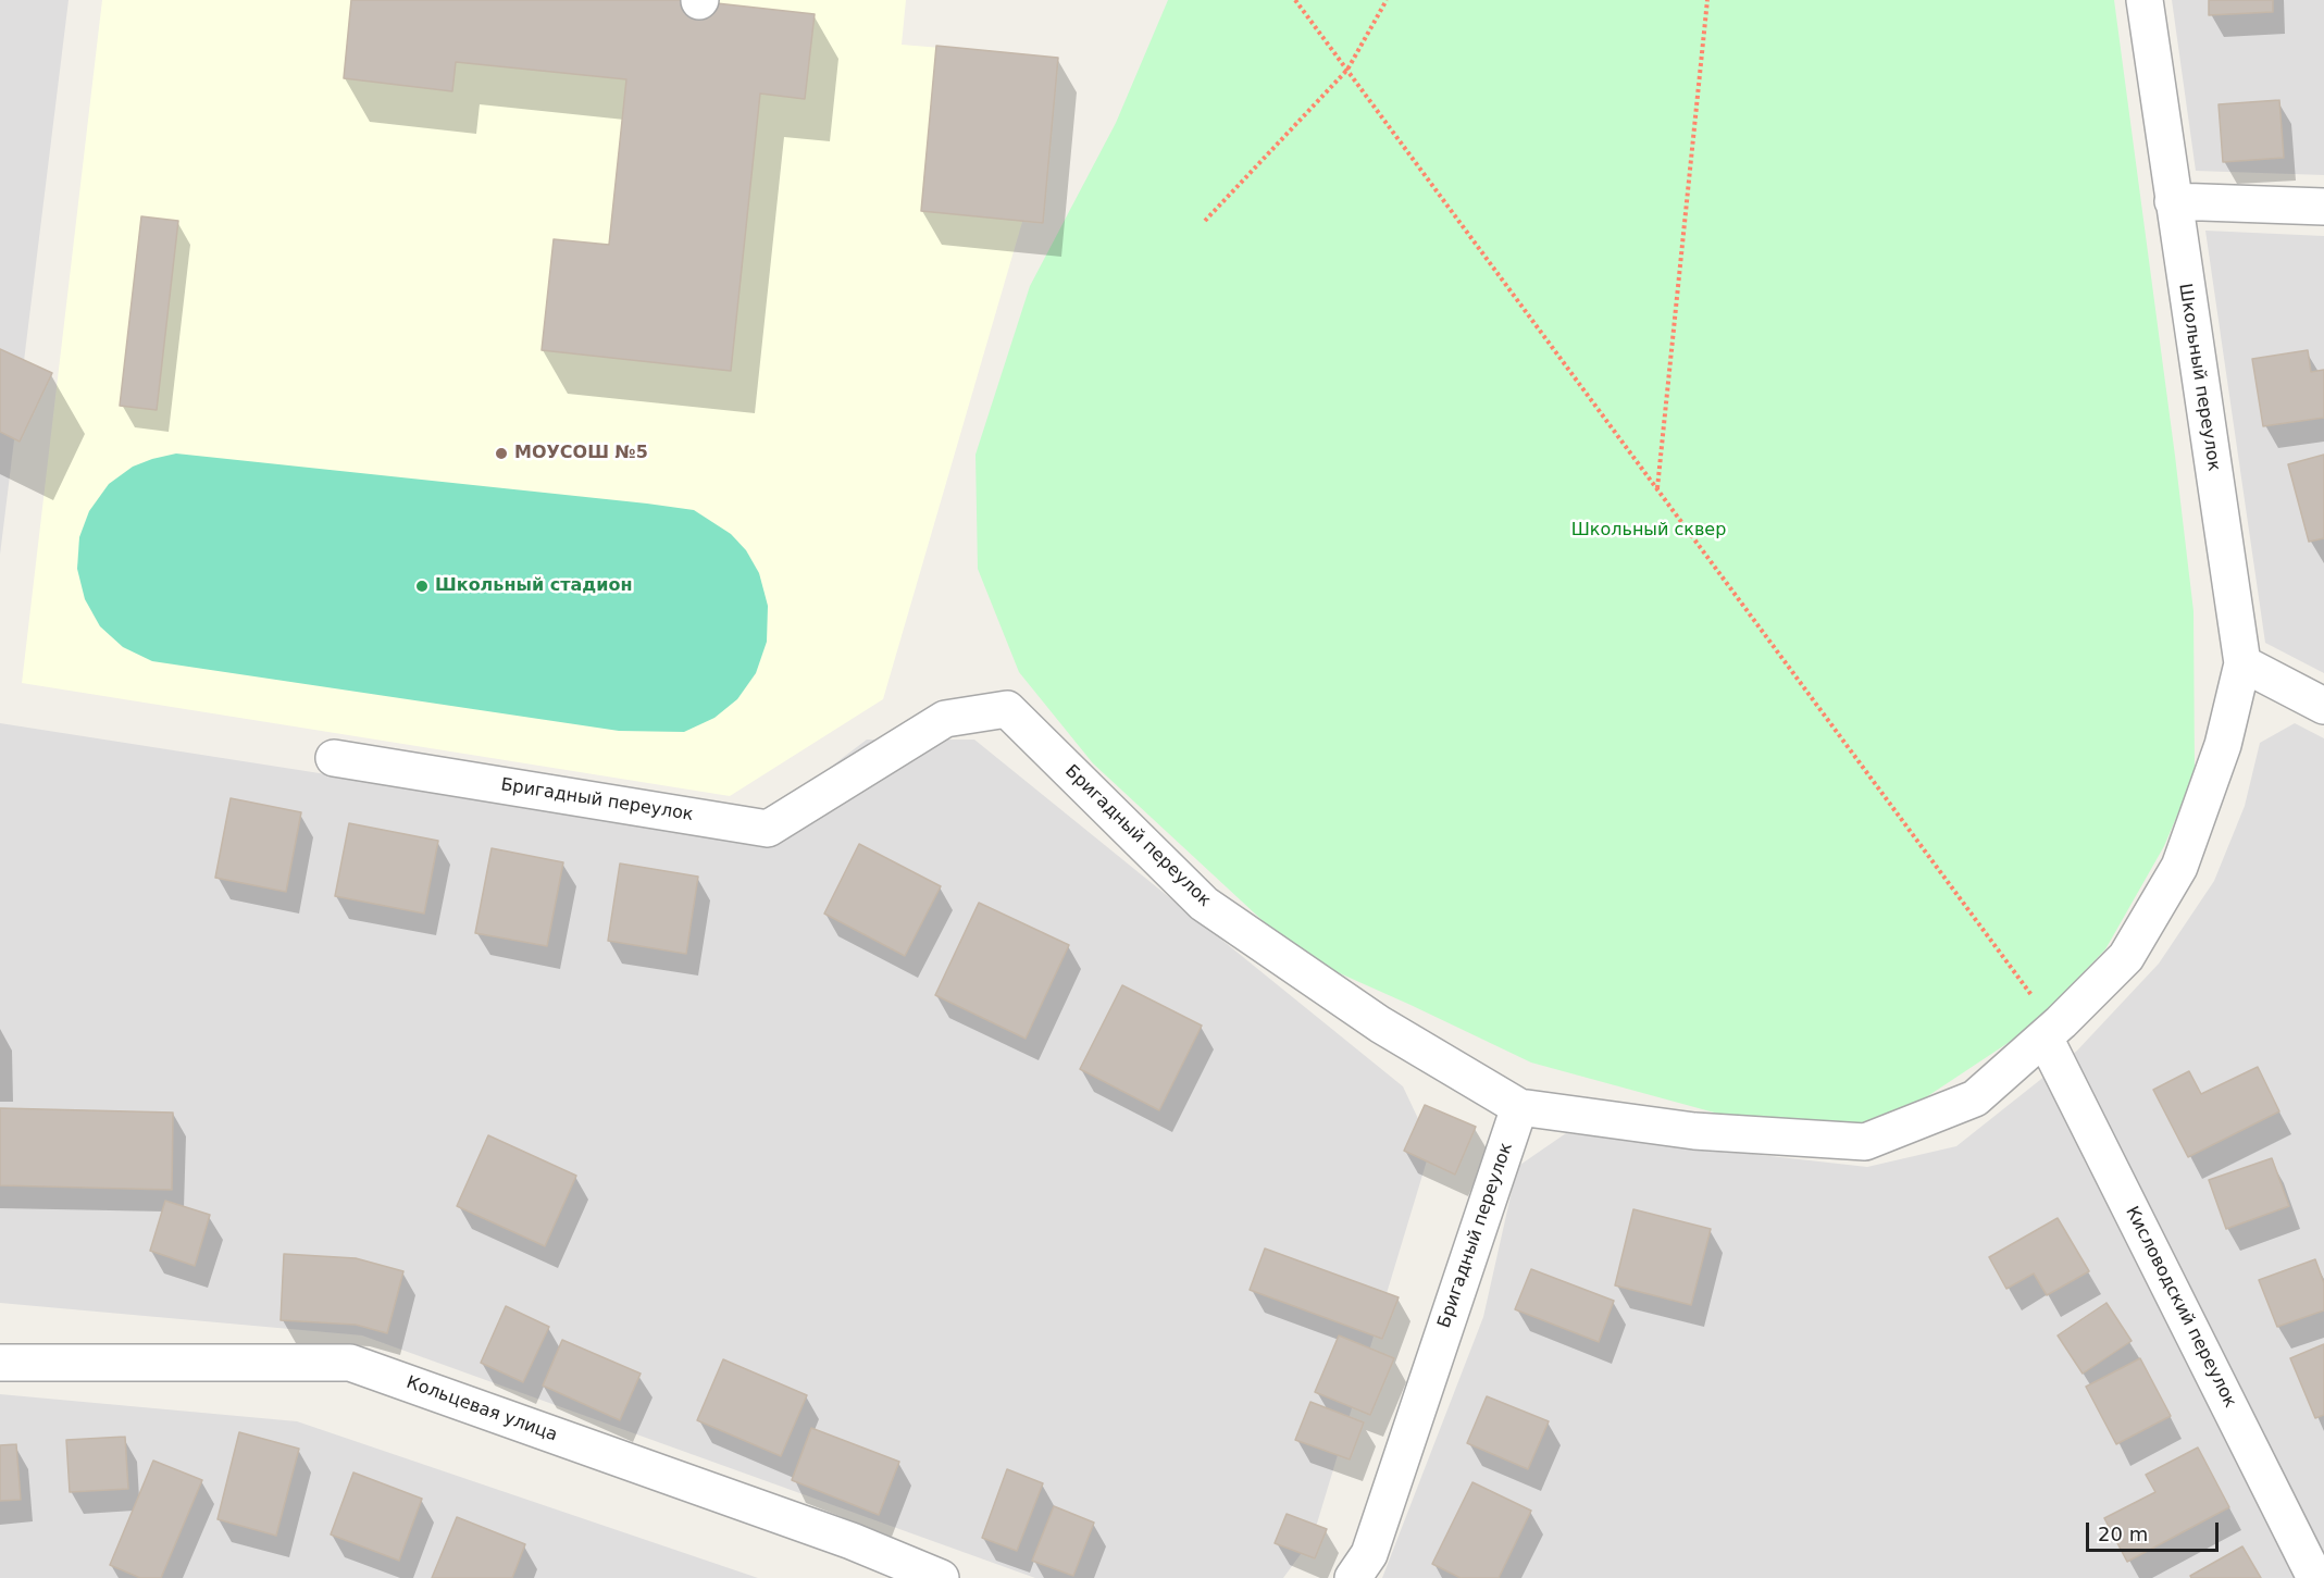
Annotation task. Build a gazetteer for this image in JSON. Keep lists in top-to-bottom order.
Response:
{
  "streets": {
    "street": [
      "Школьный переулок",
      "Бригадный переулок",
      "Кисловодский переулок",
      "Кольцевая улица"
    ]
  },
  "parks": ["Школьный сквер"],
  "places": ["МОУСОШ №5", "Школьный стадион"],
  "scale_bar": "20 m"
}
